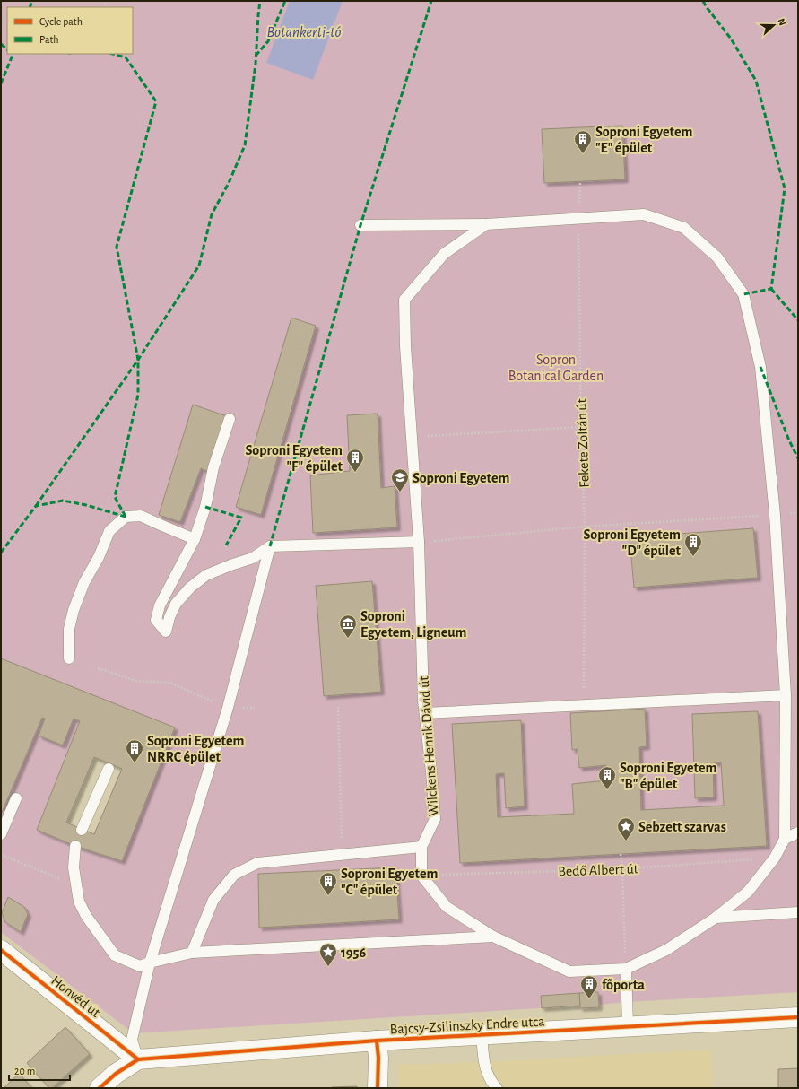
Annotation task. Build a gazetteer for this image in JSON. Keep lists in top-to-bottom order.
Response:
{
  "streets": {
    "street": ["Honvéd út", "Bajcsy-Zsilinszky Endre utca"],
    "lane": ["Wilckens Henrik Dávid út"],
    "path": ["Fekete Zoltán út", "Bedő Albert út"]
  },
  "crossings": [
    ["Wilckens Henrik Dávid út", "Bedő Albert út"],
    ["Honvéd út", "Bajcsy-Zsilinszky Endre utca"]
  ],
  "water": ["Botankerti-tó"],
  "parks": ["Sopron Botanical Garden"],
  "places": {
    "building": [
      "Soproni Egyetem \"E\" épület",
      "Soproni Egyetem \"F\" épület",
      "Soproni Egyetem \"D\" épület",
      "Soproni Egyetem NRRC épület",
      "Soproni Egyetem \"B\" épület",
      "Soproni Egyetem \"C\" épület",
      "főporta"
    ],
    "school or university": ["Soproni Egyetem"],
    "museum": ["Soproni Egyetem, Ligneum"],
    "place": ["Sebzett szarvas", "1956"]
  },
  "legend": ["Cycle path", "Path"],
  "scale_bar": "20 m",
  "north": "right"
}
